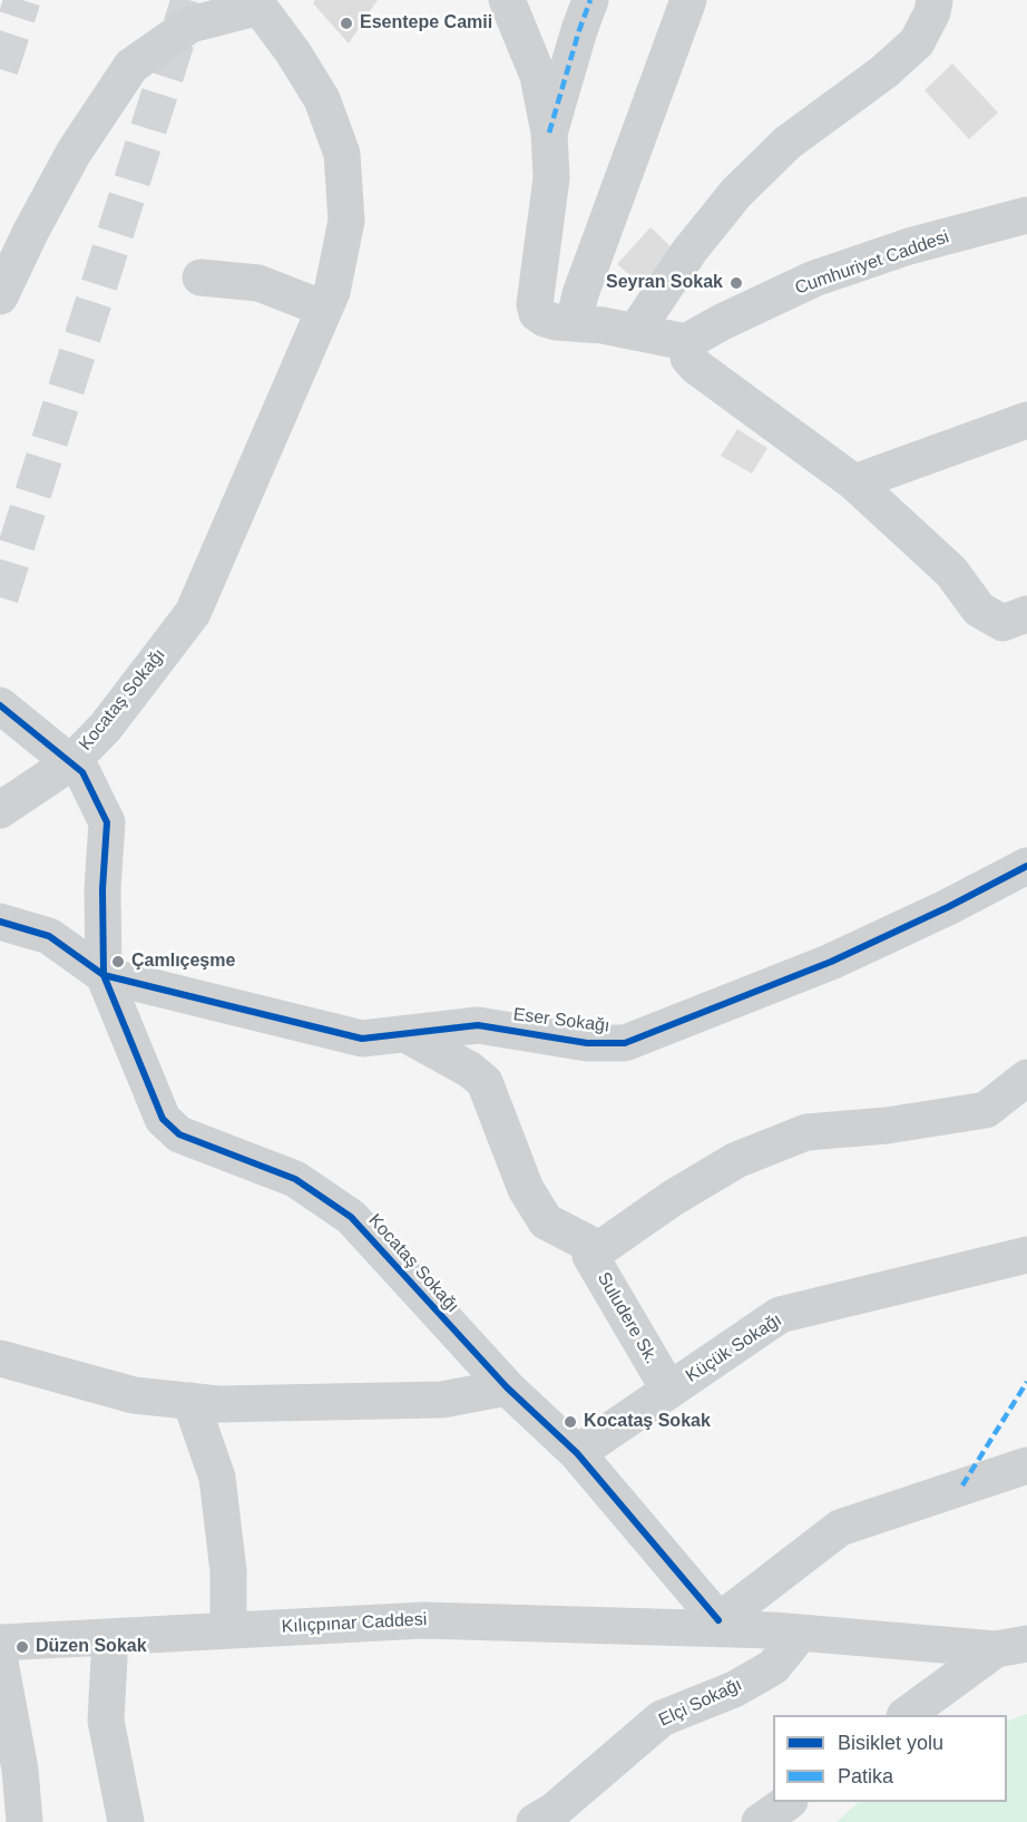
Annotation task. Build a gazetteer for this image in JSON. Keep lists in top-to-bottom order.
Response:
{
  "streets": {
    "street": [
      "Cumhuriyet Caddesi",
      "Kocataş Sokağı",
      "Eser Sokağı",
      "Suludere Sk.",
      "Küçük Sokağı",
      "Kılıçpınar Caddesi",
      "Elçi Sokağı"
    ]
  },
  "crossings": [
    ["Kocataş Sokağı", "Eser Sokağı"],
    ["Kocataş Sokağı", "Küçük Sokağı"],
    ["Kocataş Sokağı", "Kılıçpınar Caddesi"],
    ["Suludere Sk.", "Küçük Sokağı"],
    ["Kılıçpınar Caddesi", "Elçi Sokağı"]
  ],
  "places": [
    "Esentepe Camii",
    "Seyran Sokak",
    "Çamlıçeşme",
    "Kocataş Sokak",
    "Düzen Sokak"
  ],
  "legend": ["Bisiklet yolu", "Patika"]
}
